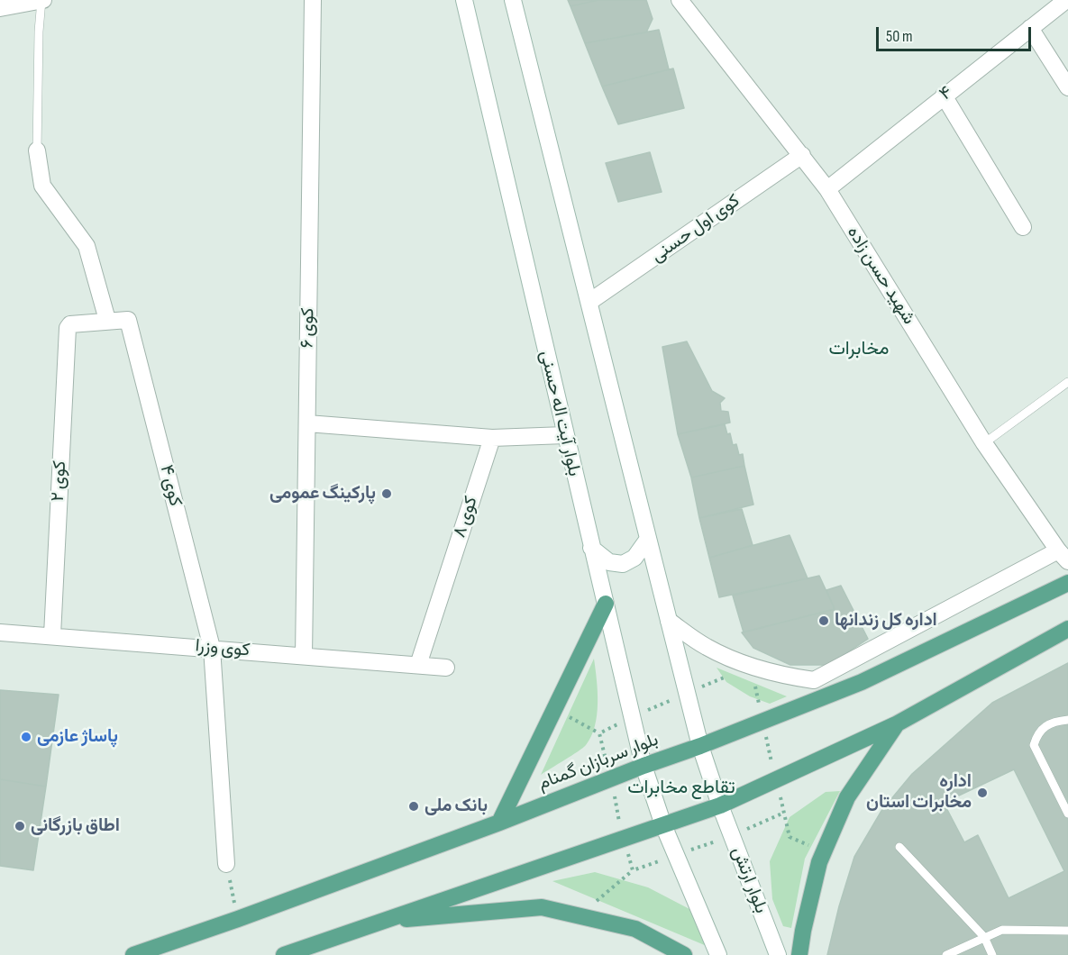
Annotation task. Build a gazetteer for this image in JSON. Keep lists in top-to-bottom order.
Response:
{
  "streets": {
    "main road": ["بلوار سربازان گمنام"],
    "street": [
      "۴",
      "کوی اول حسنی",
      "شهید حسن زاده",
      "کوی ۶",
      "بلوار آیت اله حسنی",
      "کوی ۲",
      "کوی ۴",
      "کوی ۸",
      "کوی وزرا",
      "بلوار ارتش"
    ]
  },
  "crossings": [
    ["۴", "شهید حسن زاده"],
    ["کوی اول حسنی", "شهید حسن زاده"],
    ["کوی ۶", "کوی وزرا"],
    ["بلوار آیت اله حسنی", "بلوار سربازان گمنام"],
    ["کوی ۲", "کوی ۴"],
    ["کوی ۲", "کوی وزرا"],
    ["کوی ۴", "کوی وزرا"],
    ["کوی ۸", "کوی وزرا"]
  ],
  "districts": ["مخابرات", "تقاطع مخابرات"],
  "places": [
    "پارکینگ عمومی",
    "اداره کل زندانها",
    "پاساژ عازمی",
    "اداره مخابرات استان",
    "بانک ملى",
    "اطاق بازرگانی"
  ],
  "scale_bar": "50 m"
}
